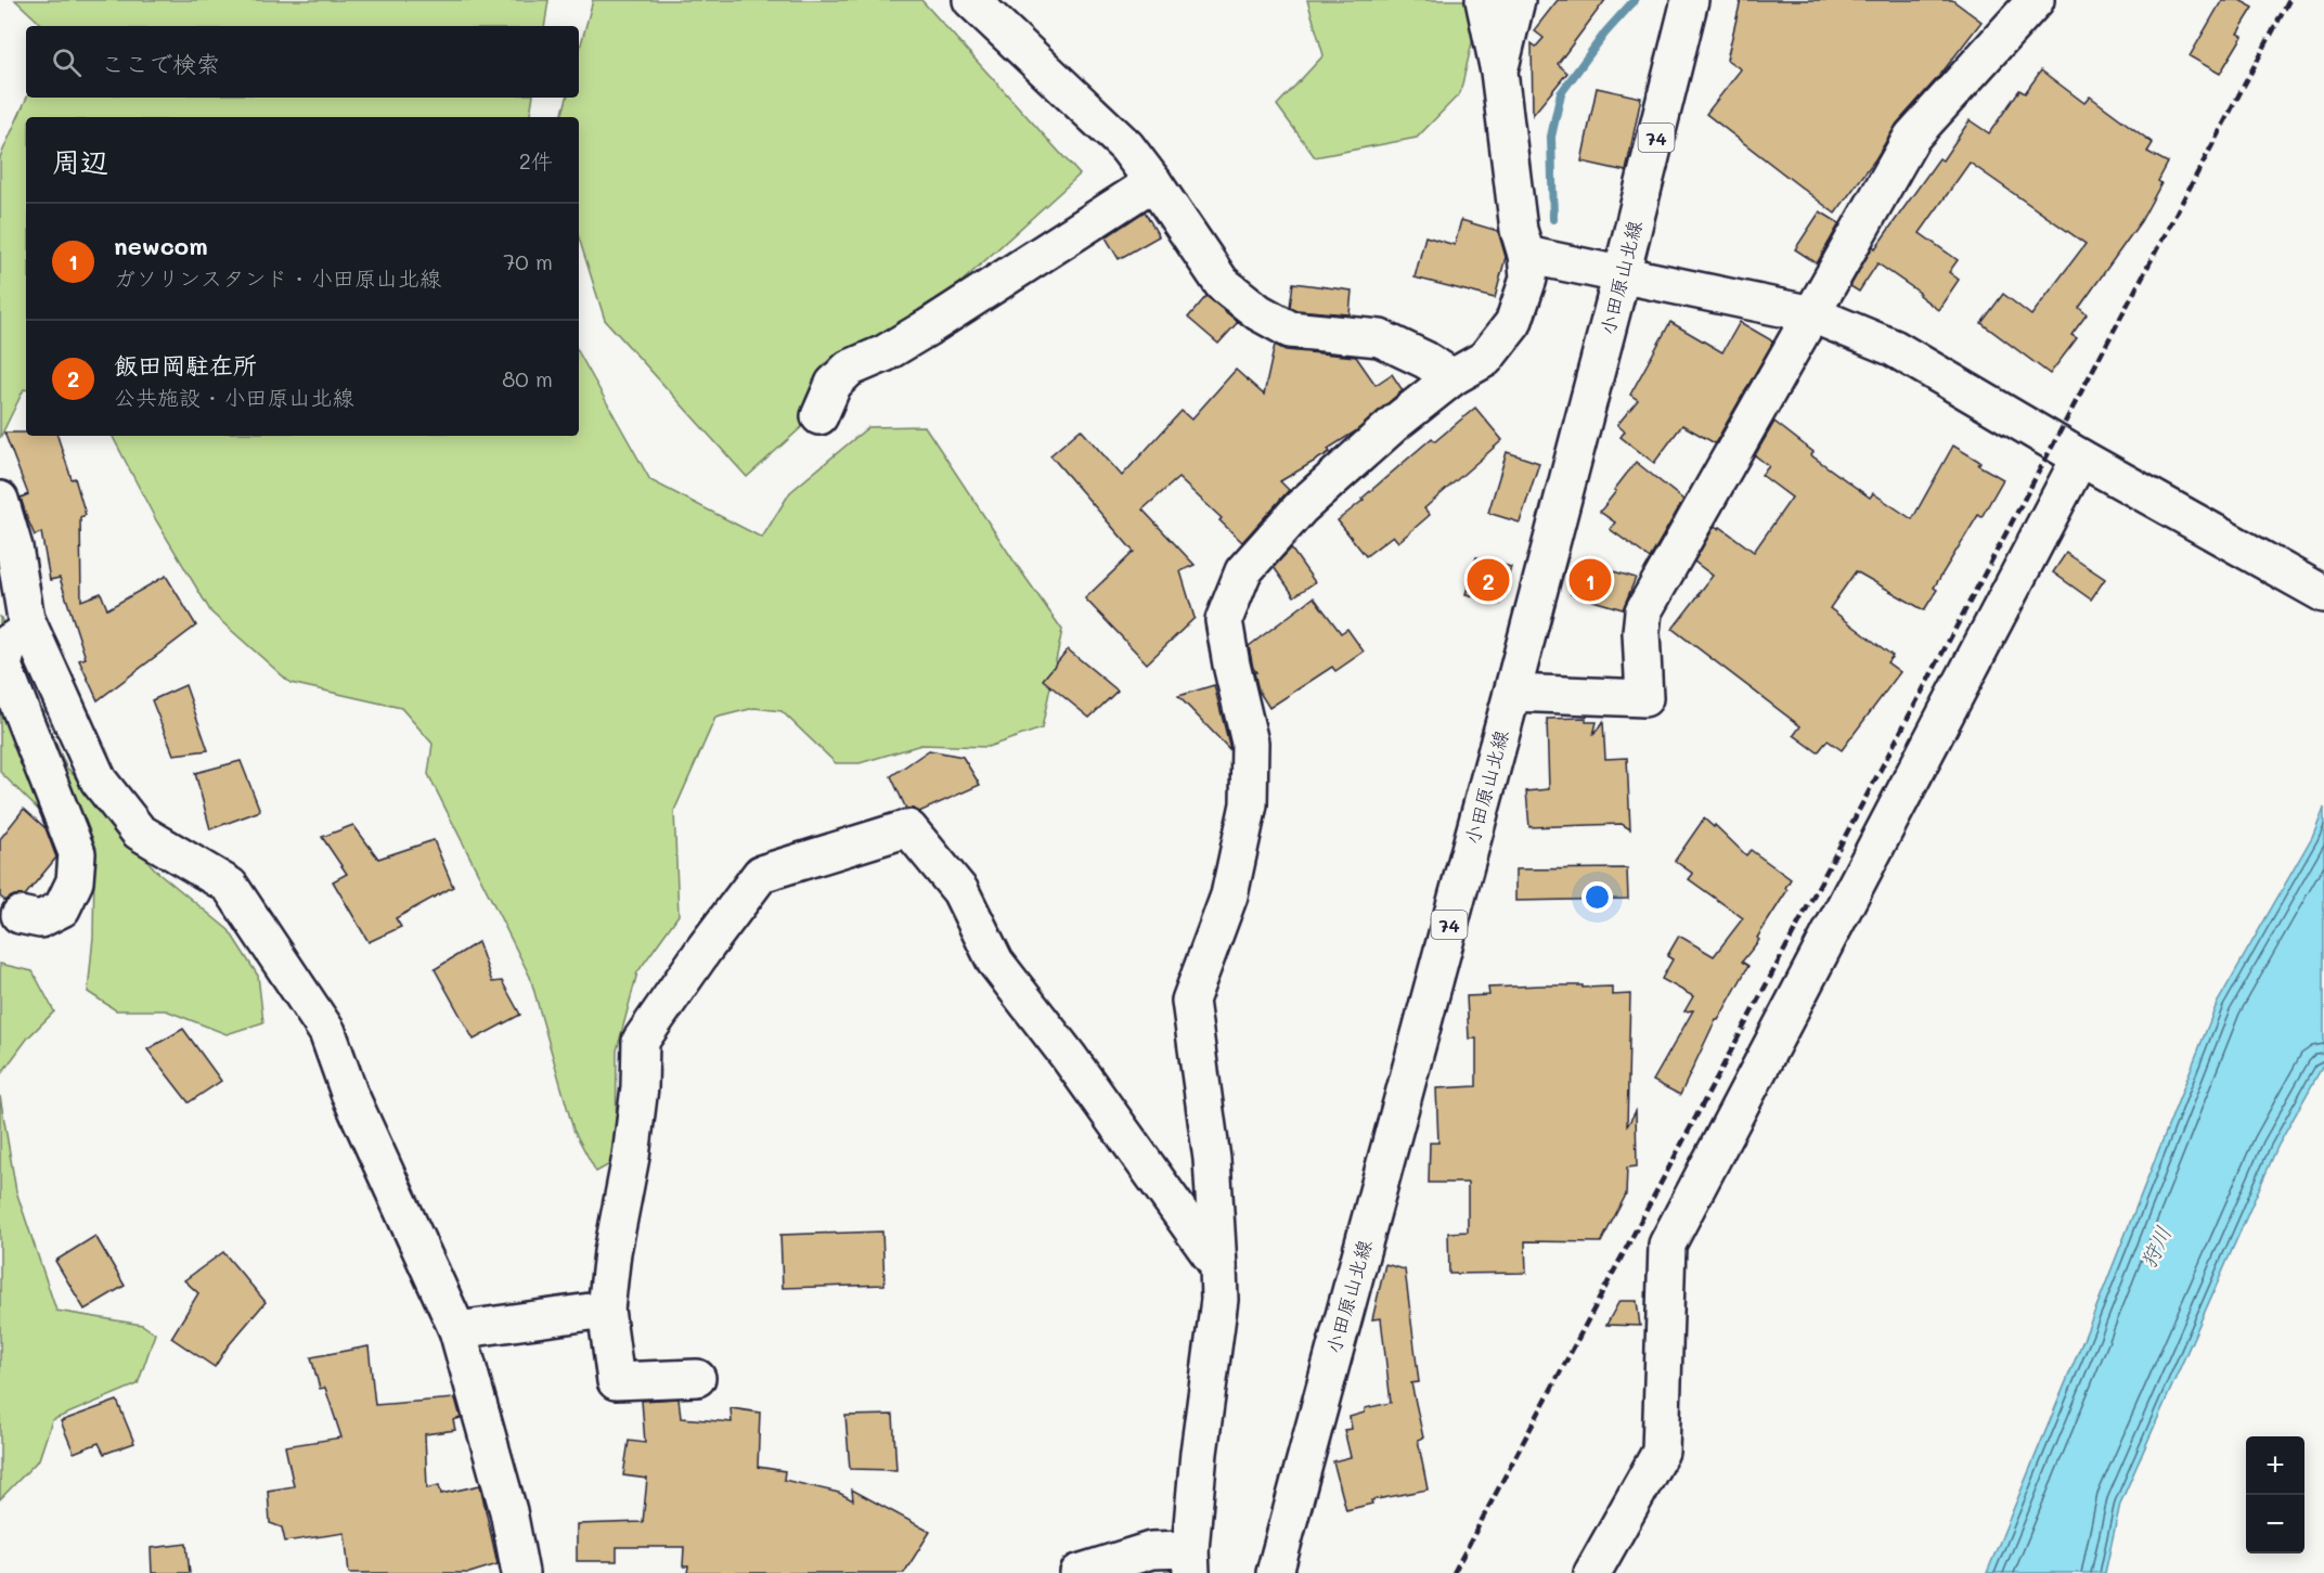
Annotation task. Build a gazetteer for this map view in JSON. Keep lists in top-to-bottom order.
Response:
{
  "streets": {
    "street": ["74", "小田原山北線"]
  },
  "water": ["狩川"],
  "page": {
    "search": "ここで検索",
    "heading": ["周辺", "2件"],
    "list": [
      {
        "mark": "1",
        "name": "newcom",
        "note": "ガソリンスタンド · 小田原山北線",
        "value": "70 m"
      },
      {
        "mark": "2",
        "name": "飯田岡駐在所",
        "note": "公共施設 · 小田原山北線",
        "value": "80 m"
      }
    ],
    "pins": ["1", "2"],
    "map_buttons": ["+", "−"]
  }
}
